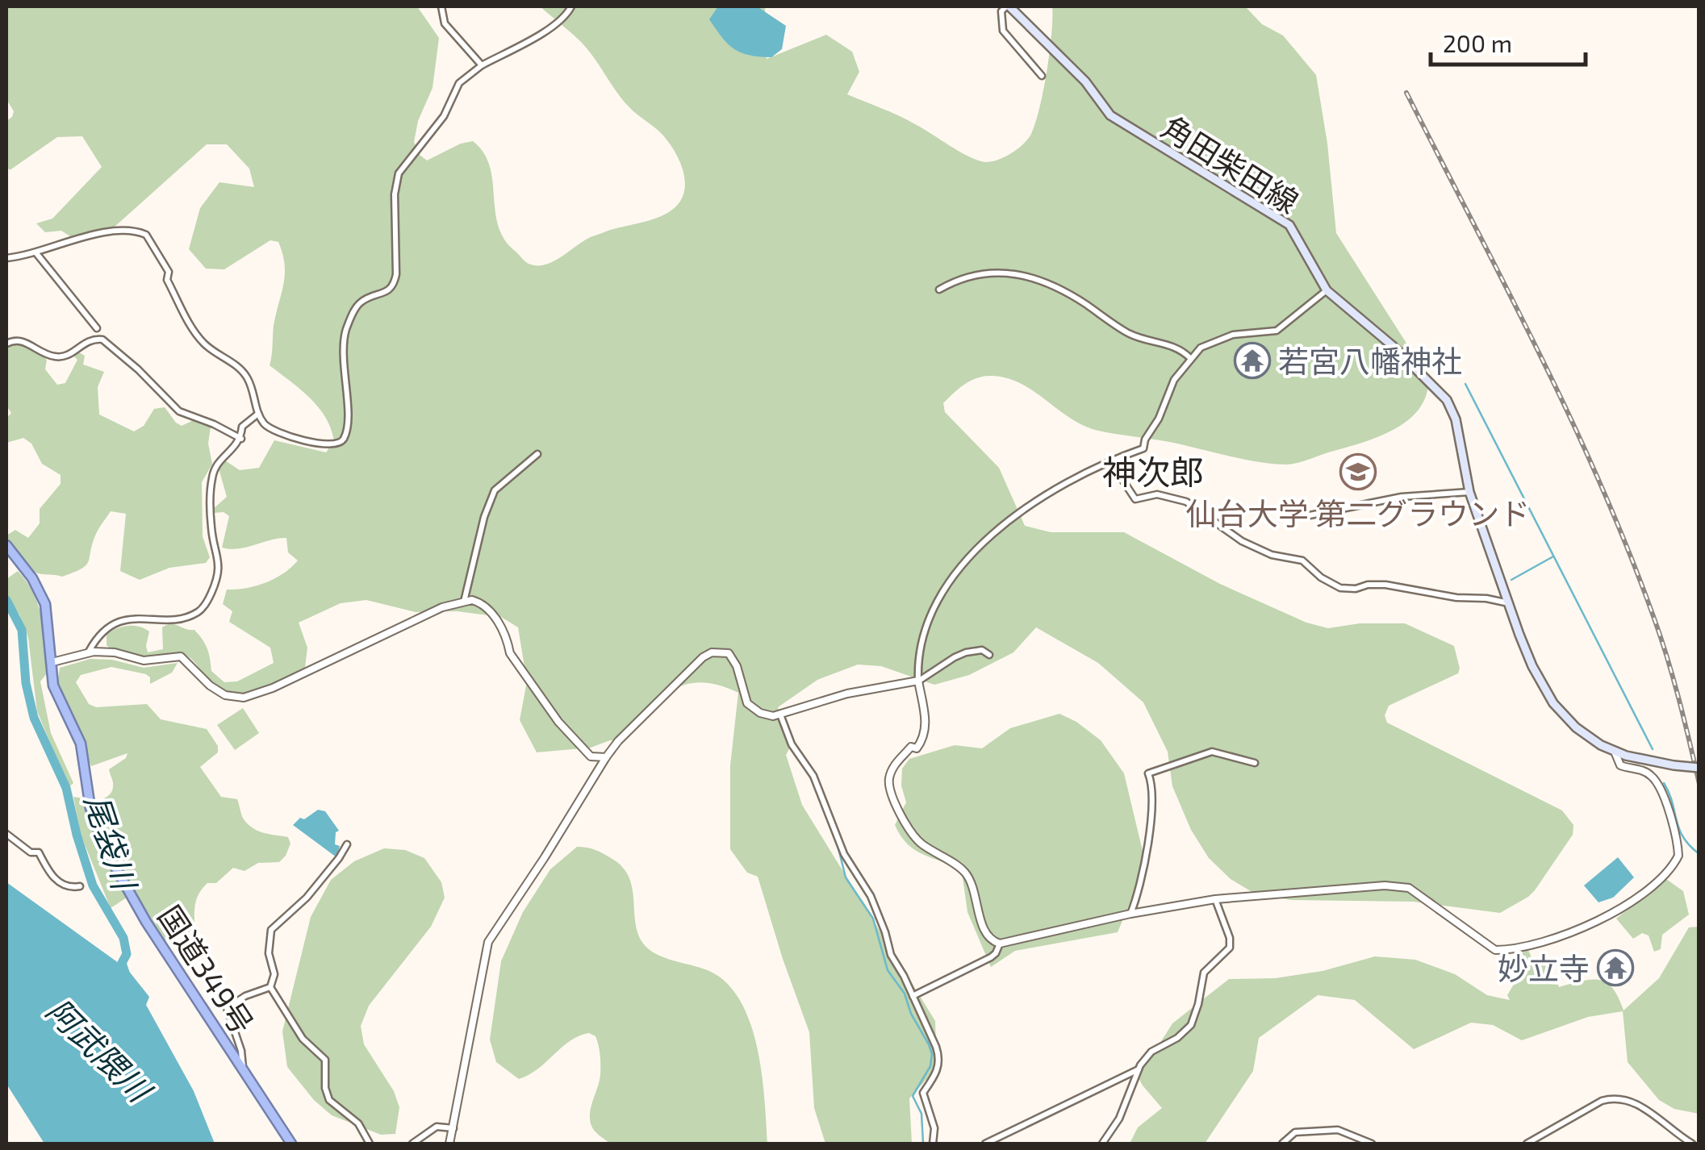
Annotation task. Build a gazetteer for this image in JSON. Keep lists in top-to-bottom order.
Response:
{
  "streets": {
    "highway": ["国道349号"],
    "main road": ["角田柴田線"]
  },
  "districts": ["神次郎"],
  "water": ["尾袋川", "阿武隈川"],
  "places": {
    "temple": ["若宮八幡神社", "妙立寺"],
    "school or university": ["仙台大学 第二グラウンド"]
  },
  "scale_bar": "200 m"
}
